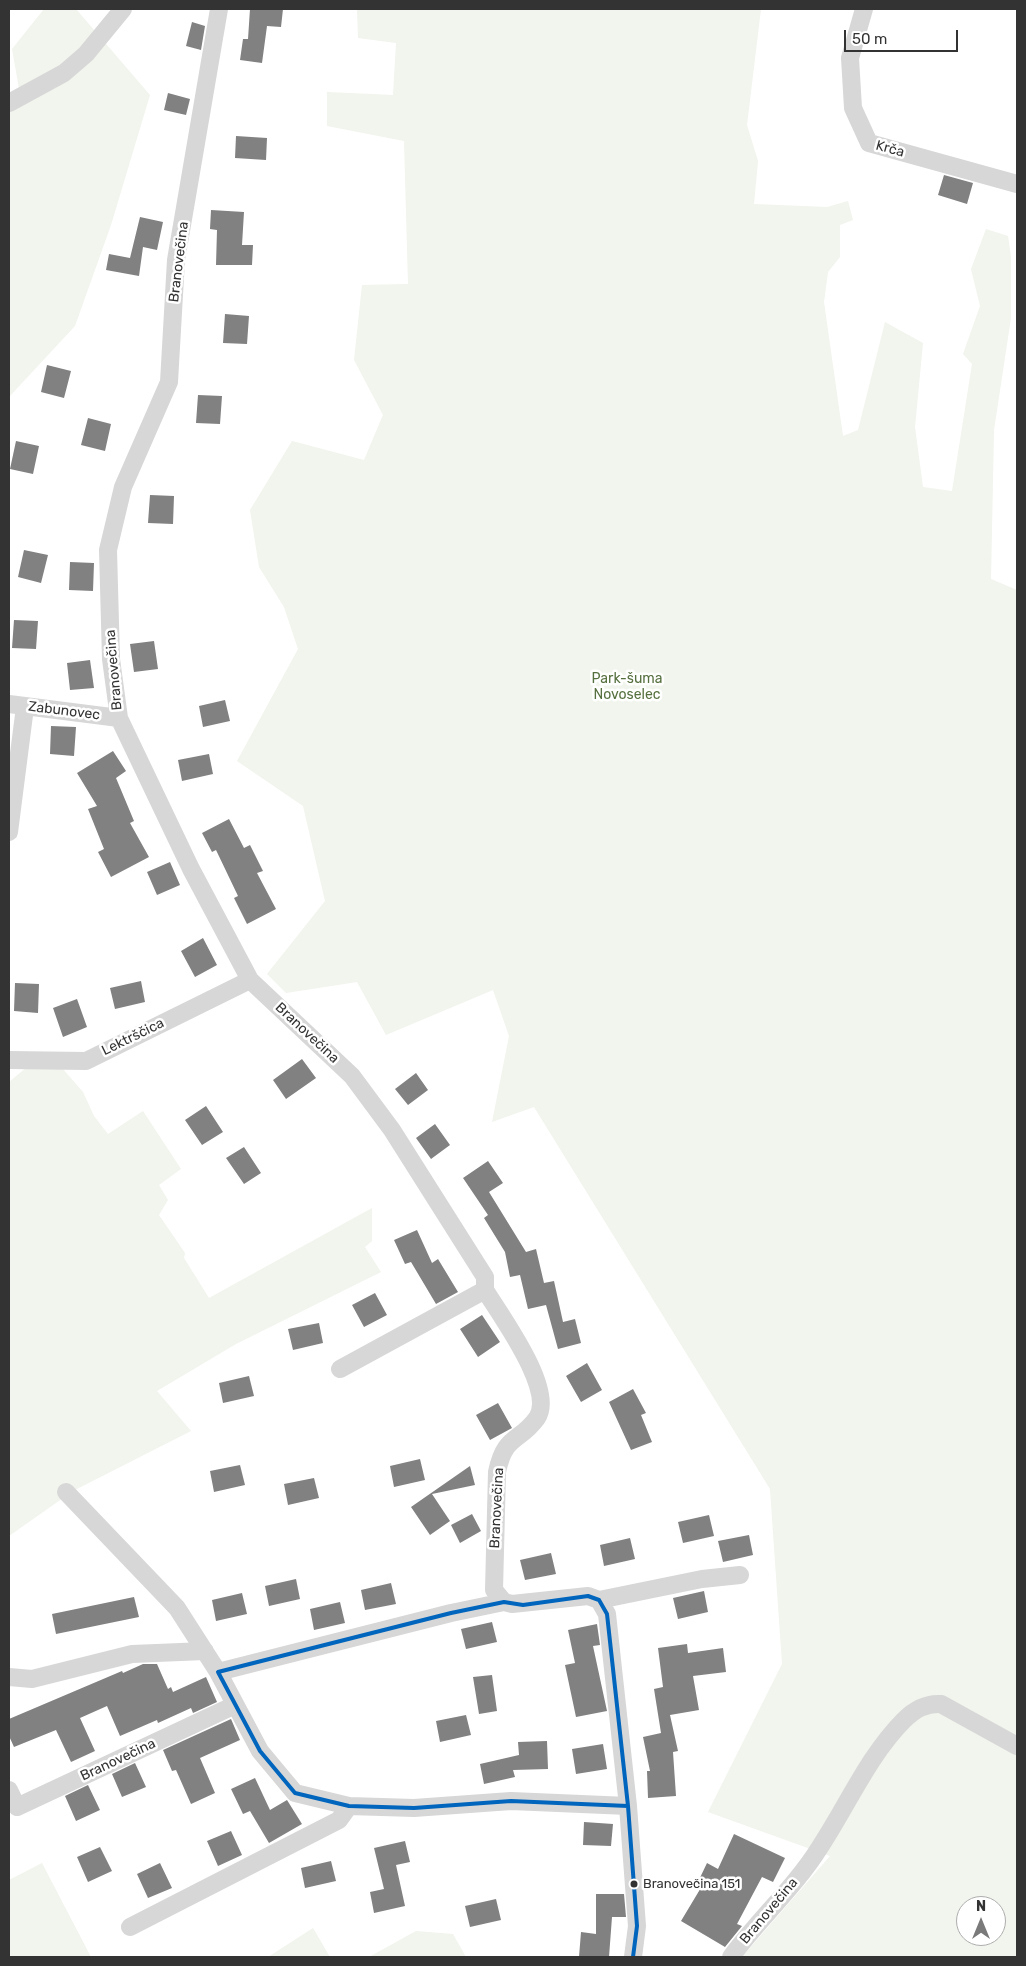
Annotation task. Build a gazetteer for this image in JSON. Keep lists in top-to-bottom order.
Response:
{
  "streets": {
    "street": [
      "Krča",
      "Branovečina",
      "Zabunovec",
      "Lektrščica"
    ]
  },
  "crossings": [
    ["Branovečina", "Zabunovec"],
    ["Branovečina", "Lektrščica"]
  ],
  "parks": ["Park-šuma Novoselec"],
  "places": ["Branovečina 151"],
  "scale_bar": "50 m",
  "north": "top"
}
